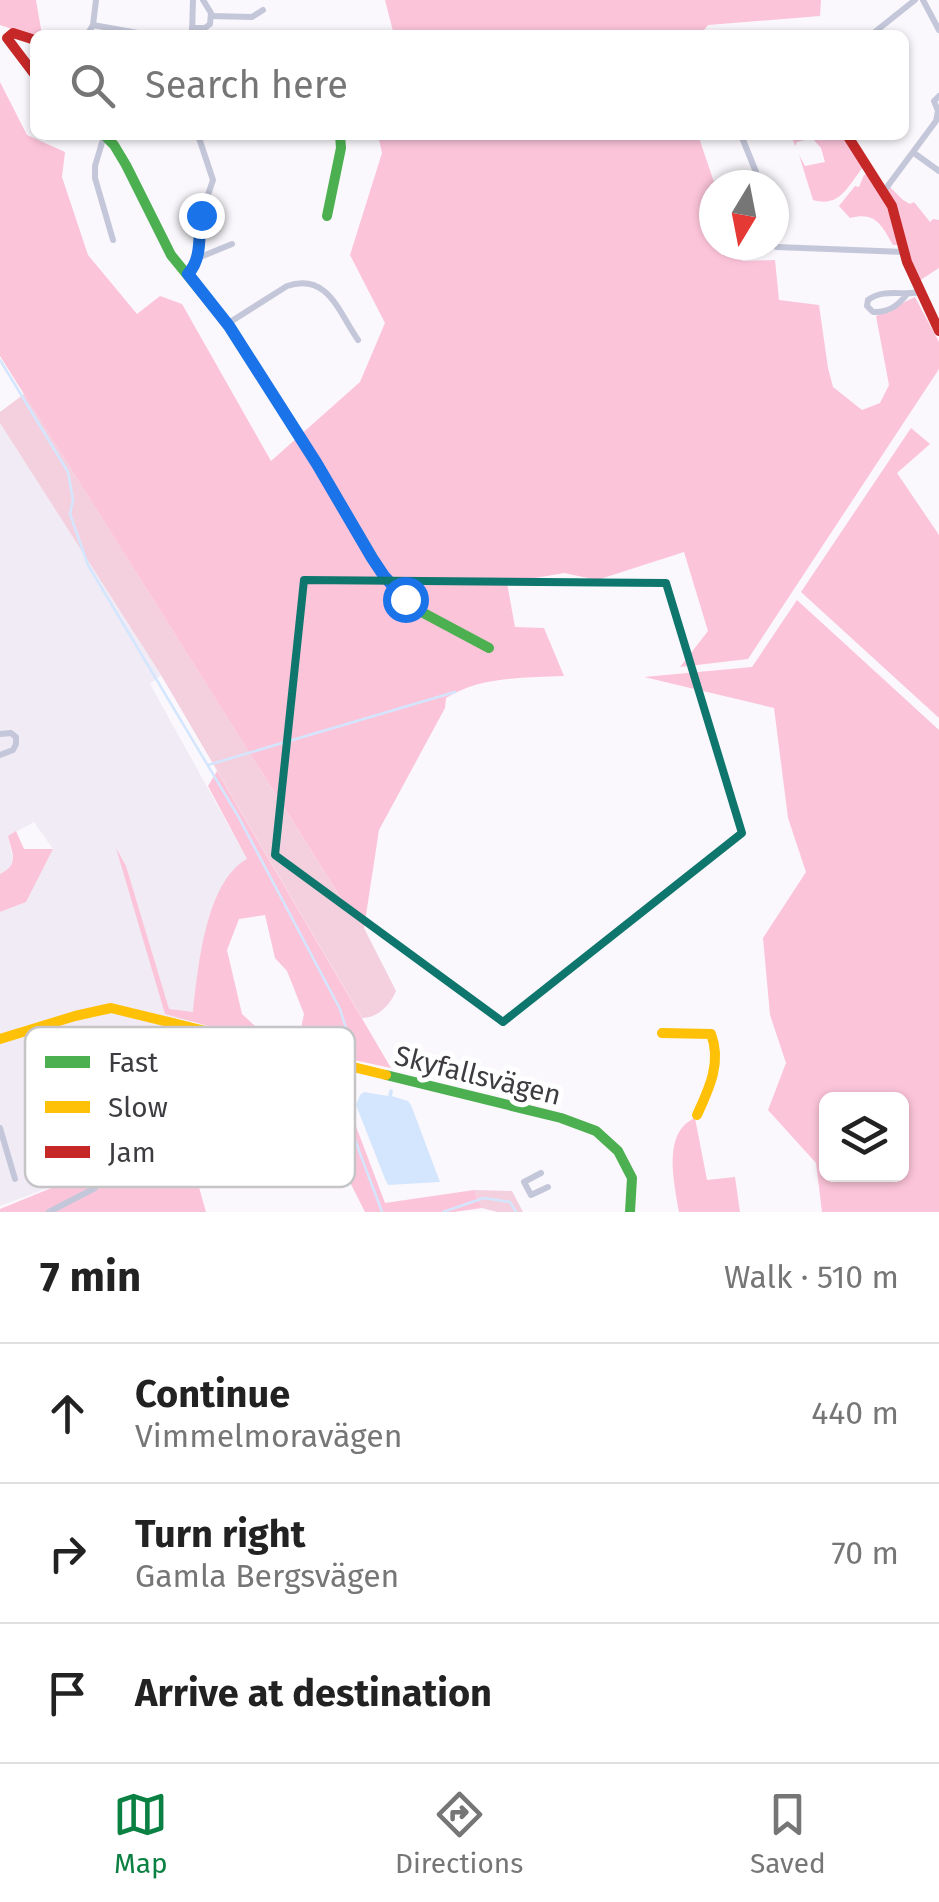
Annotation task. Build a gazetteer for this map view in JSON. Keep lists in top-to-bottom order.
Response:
{
  "streets": {
    "street": ["Skyfallsvägen"]
  },
  "legend": ["Fast", "Slow", "Jam"],
  "north": "bottom",
  "page": {
    "search": "Search here",
    "heading": ["7 min", "Walk · 510 m"],
    "list": [
      ["Continue", "Vimmelmoravägen", "440 m"],
      ["Turn right", "Gamla Bergsvägen", "70 m"],
      "Arrive at destination"
    ],
    "nav": ["Map", "Directions", "Saved"]
  }
}
